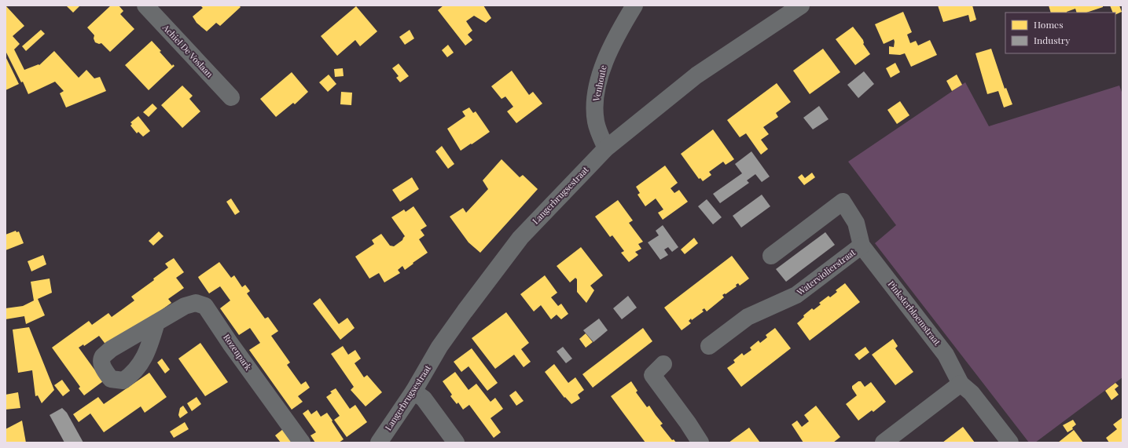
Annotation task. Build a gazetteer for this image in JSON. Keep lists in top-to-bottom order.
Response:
{
  "streets": {
    "street": [
      "Achiel De Voslaan",
      "Venhoute",
      "Langerbrugsestraat",
      "Waterviolierstraat",
      "Pinksterbloemstraat",
      "Rozenpark"
    ]
  },
  "crossings": [
    ["Venhoute", "Langerbrugsestraat"],
    ["Waterviolierstraat", "Pinksterbloemstraat"]
  ],
  "legend": ["Homes", "Industry"]
}
